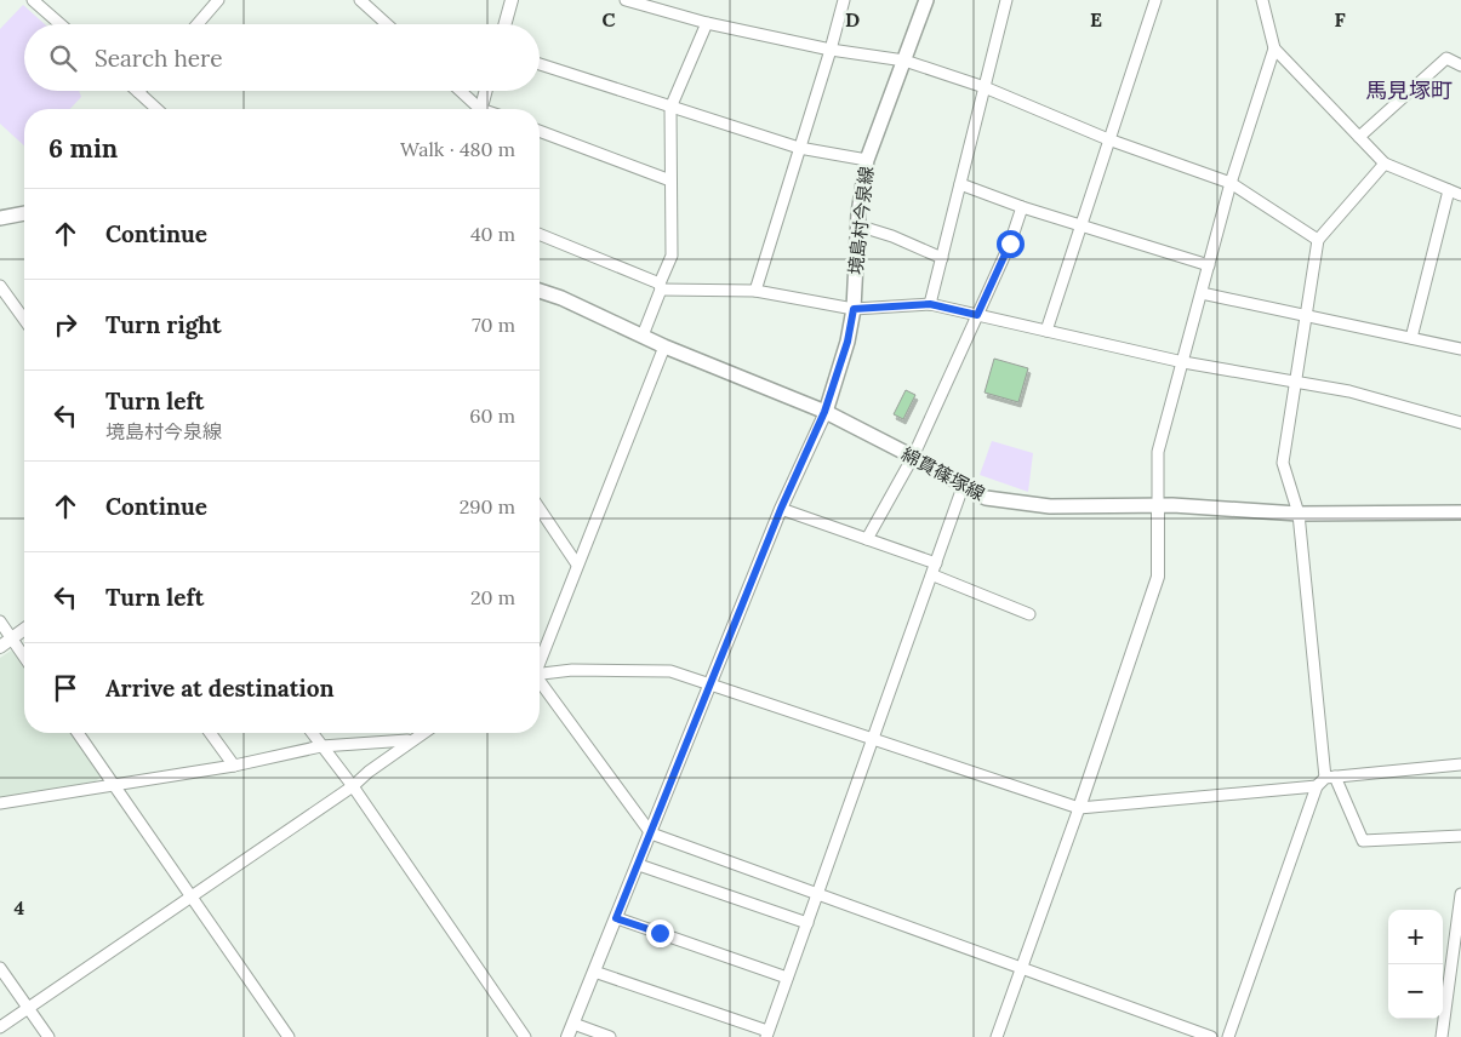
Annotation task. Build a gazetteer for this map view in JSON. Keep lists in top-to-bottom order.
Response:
{
  "streets": {
    "main road": ["境島村今泉線", "綿貫篠塚線"]
  },
  "crossings": [
    ["境島村今泉線", "綿貫篠塚線"]
  ],
  "districts": ["馬見塚町"],
  "page": {
    "search": "Search here",
    "heading": ["6 min", "Walk · 480 m"],
    "list": [
      ["Continue", "40 m"],
      ["Turn right", "70 m"],
      ["Turn left", "境島村今泉線", "60 m"],
      ["Continue", "290 m"],
      ["Turn left", "20 m"],
      "Arrive at destination"
    ],
    "map_buttons": ["+", "−"]
  },
  "grid": {
    "columns": [
      "C",
      "D",
      "E",
      "F"
    ],
    "rows": ["4"]
  }
}
